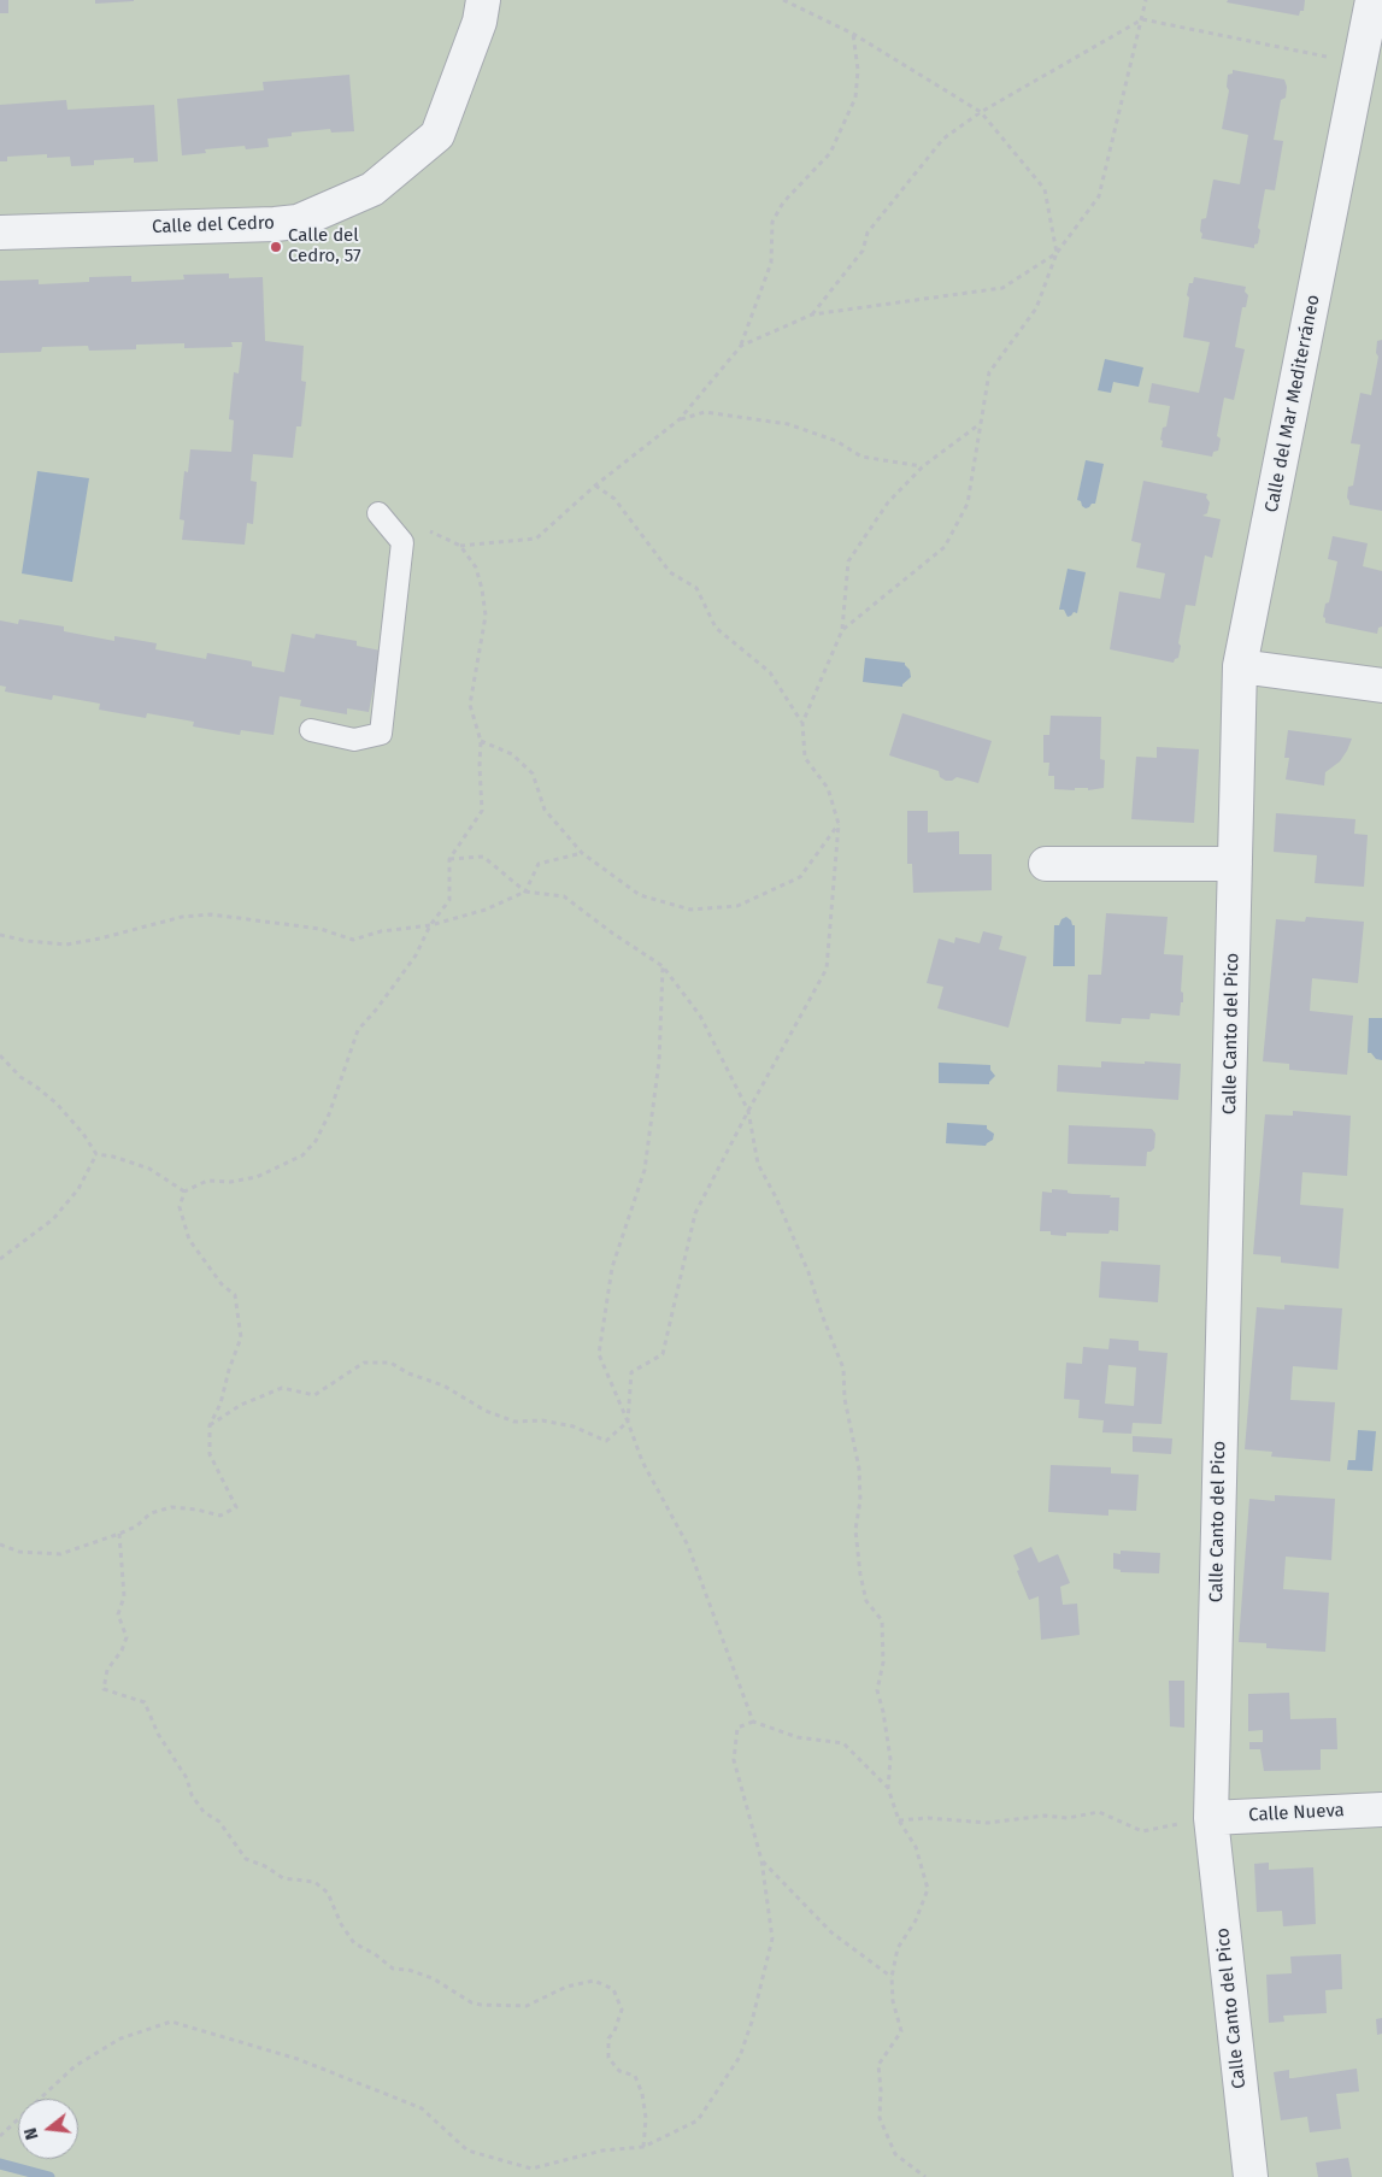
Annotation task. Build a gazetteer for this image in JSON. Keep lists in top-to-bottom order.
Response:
{
  "streets": {
    "street": [
      "Calle del Cedro",
      "Calle del Mar Mediterráneo",
      "Calle Canto del Pico",
      "Calle Nueva"
    ]
  },
  "crossings": [
    ["Calle del Mar Mediterráneo", "Calle Canto del Pico"],
    ["Calle Canto del Pico", "Calle Nueva"]
  ],
  "places": ["Calle del Cedro, 57"],
  "north": "left"
}
